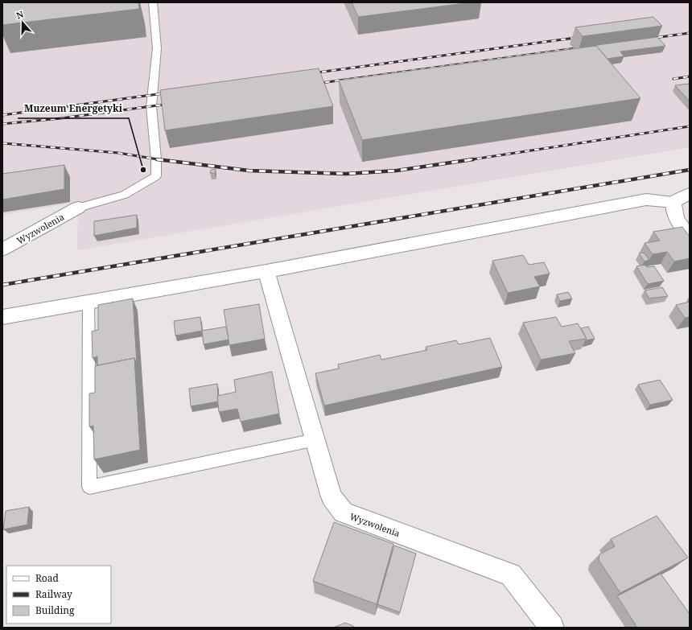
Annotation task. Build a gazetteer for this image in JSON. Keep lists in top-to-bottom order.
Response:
{
  "streets": {
    "street": ["Wyzwolenia"]
  },
  "places": ["Muzeum Energetyki"],
  "legend": ["Road", "Railway", "Building"],
  "north": "top"
}
